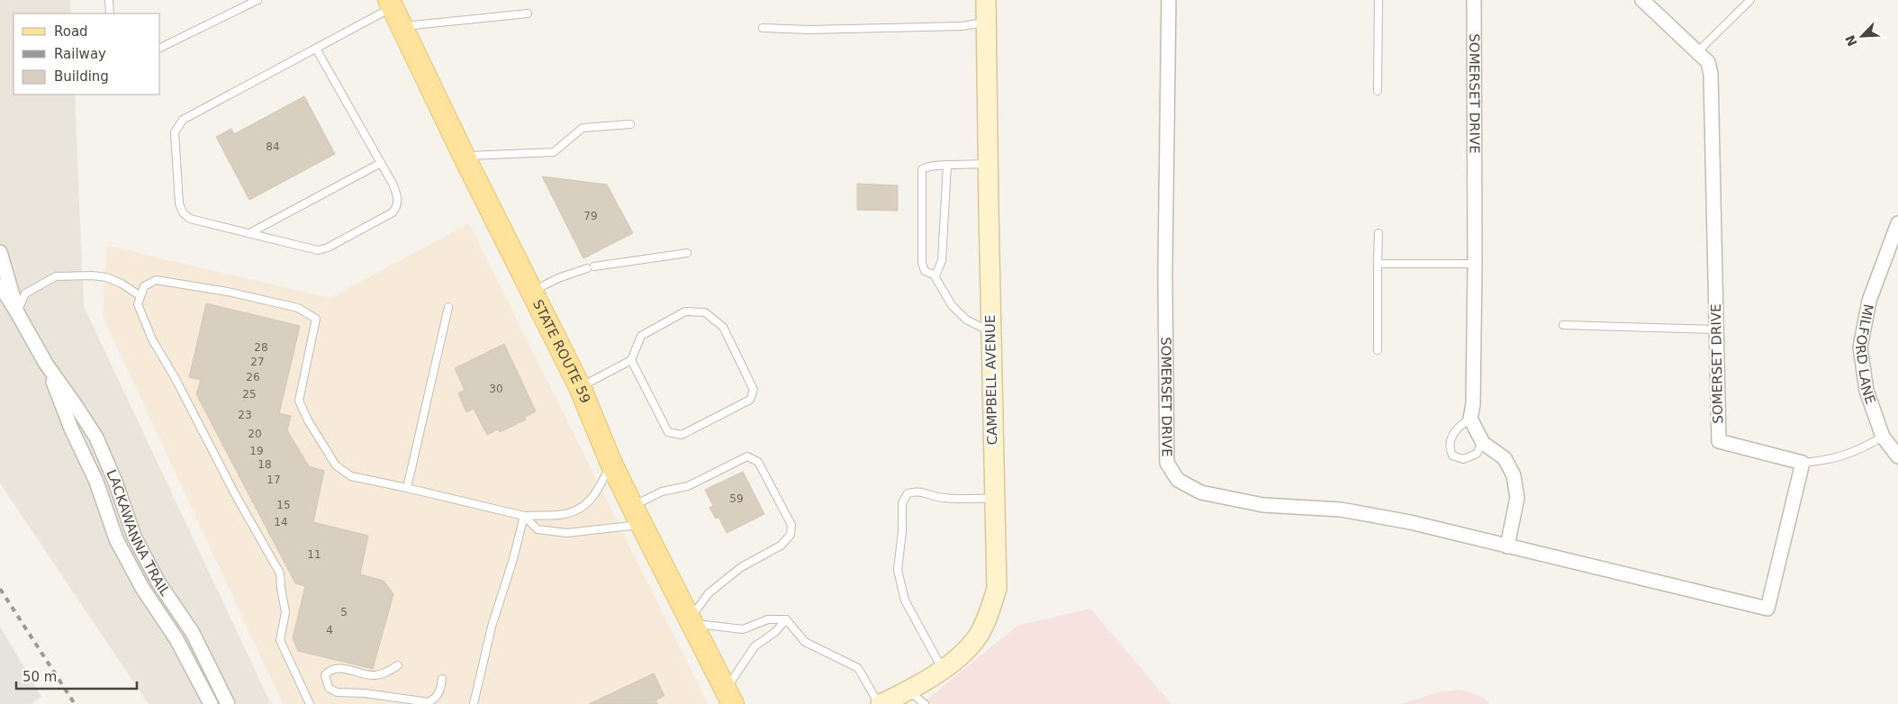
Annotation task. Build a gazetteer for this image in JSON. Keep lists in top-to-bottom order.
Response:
{
  "streets": {
    "main road": ["STATE ROUTE 59"],
    "street": [
      "SOMERSET DRIVE",
      "MILFORD LANE",
      "CAMPBELL AVENUE",
      "LACKAWANNA TRAIL"
    ]
  },
  "house_numbers": [
    "84",
    "79",
    "28",
    "27",
    "26",
    "30",
    "25",
    "23",
    "20",
    "19",
    "18",
    "17",
    "59",
    "15",
    "14",
    "11",
    "5",
    "4"
  ],
  "legend": ["Road", "Railway", "Building"],
  "scale_bar": "50 m",
  "north": "bottom left"
}
